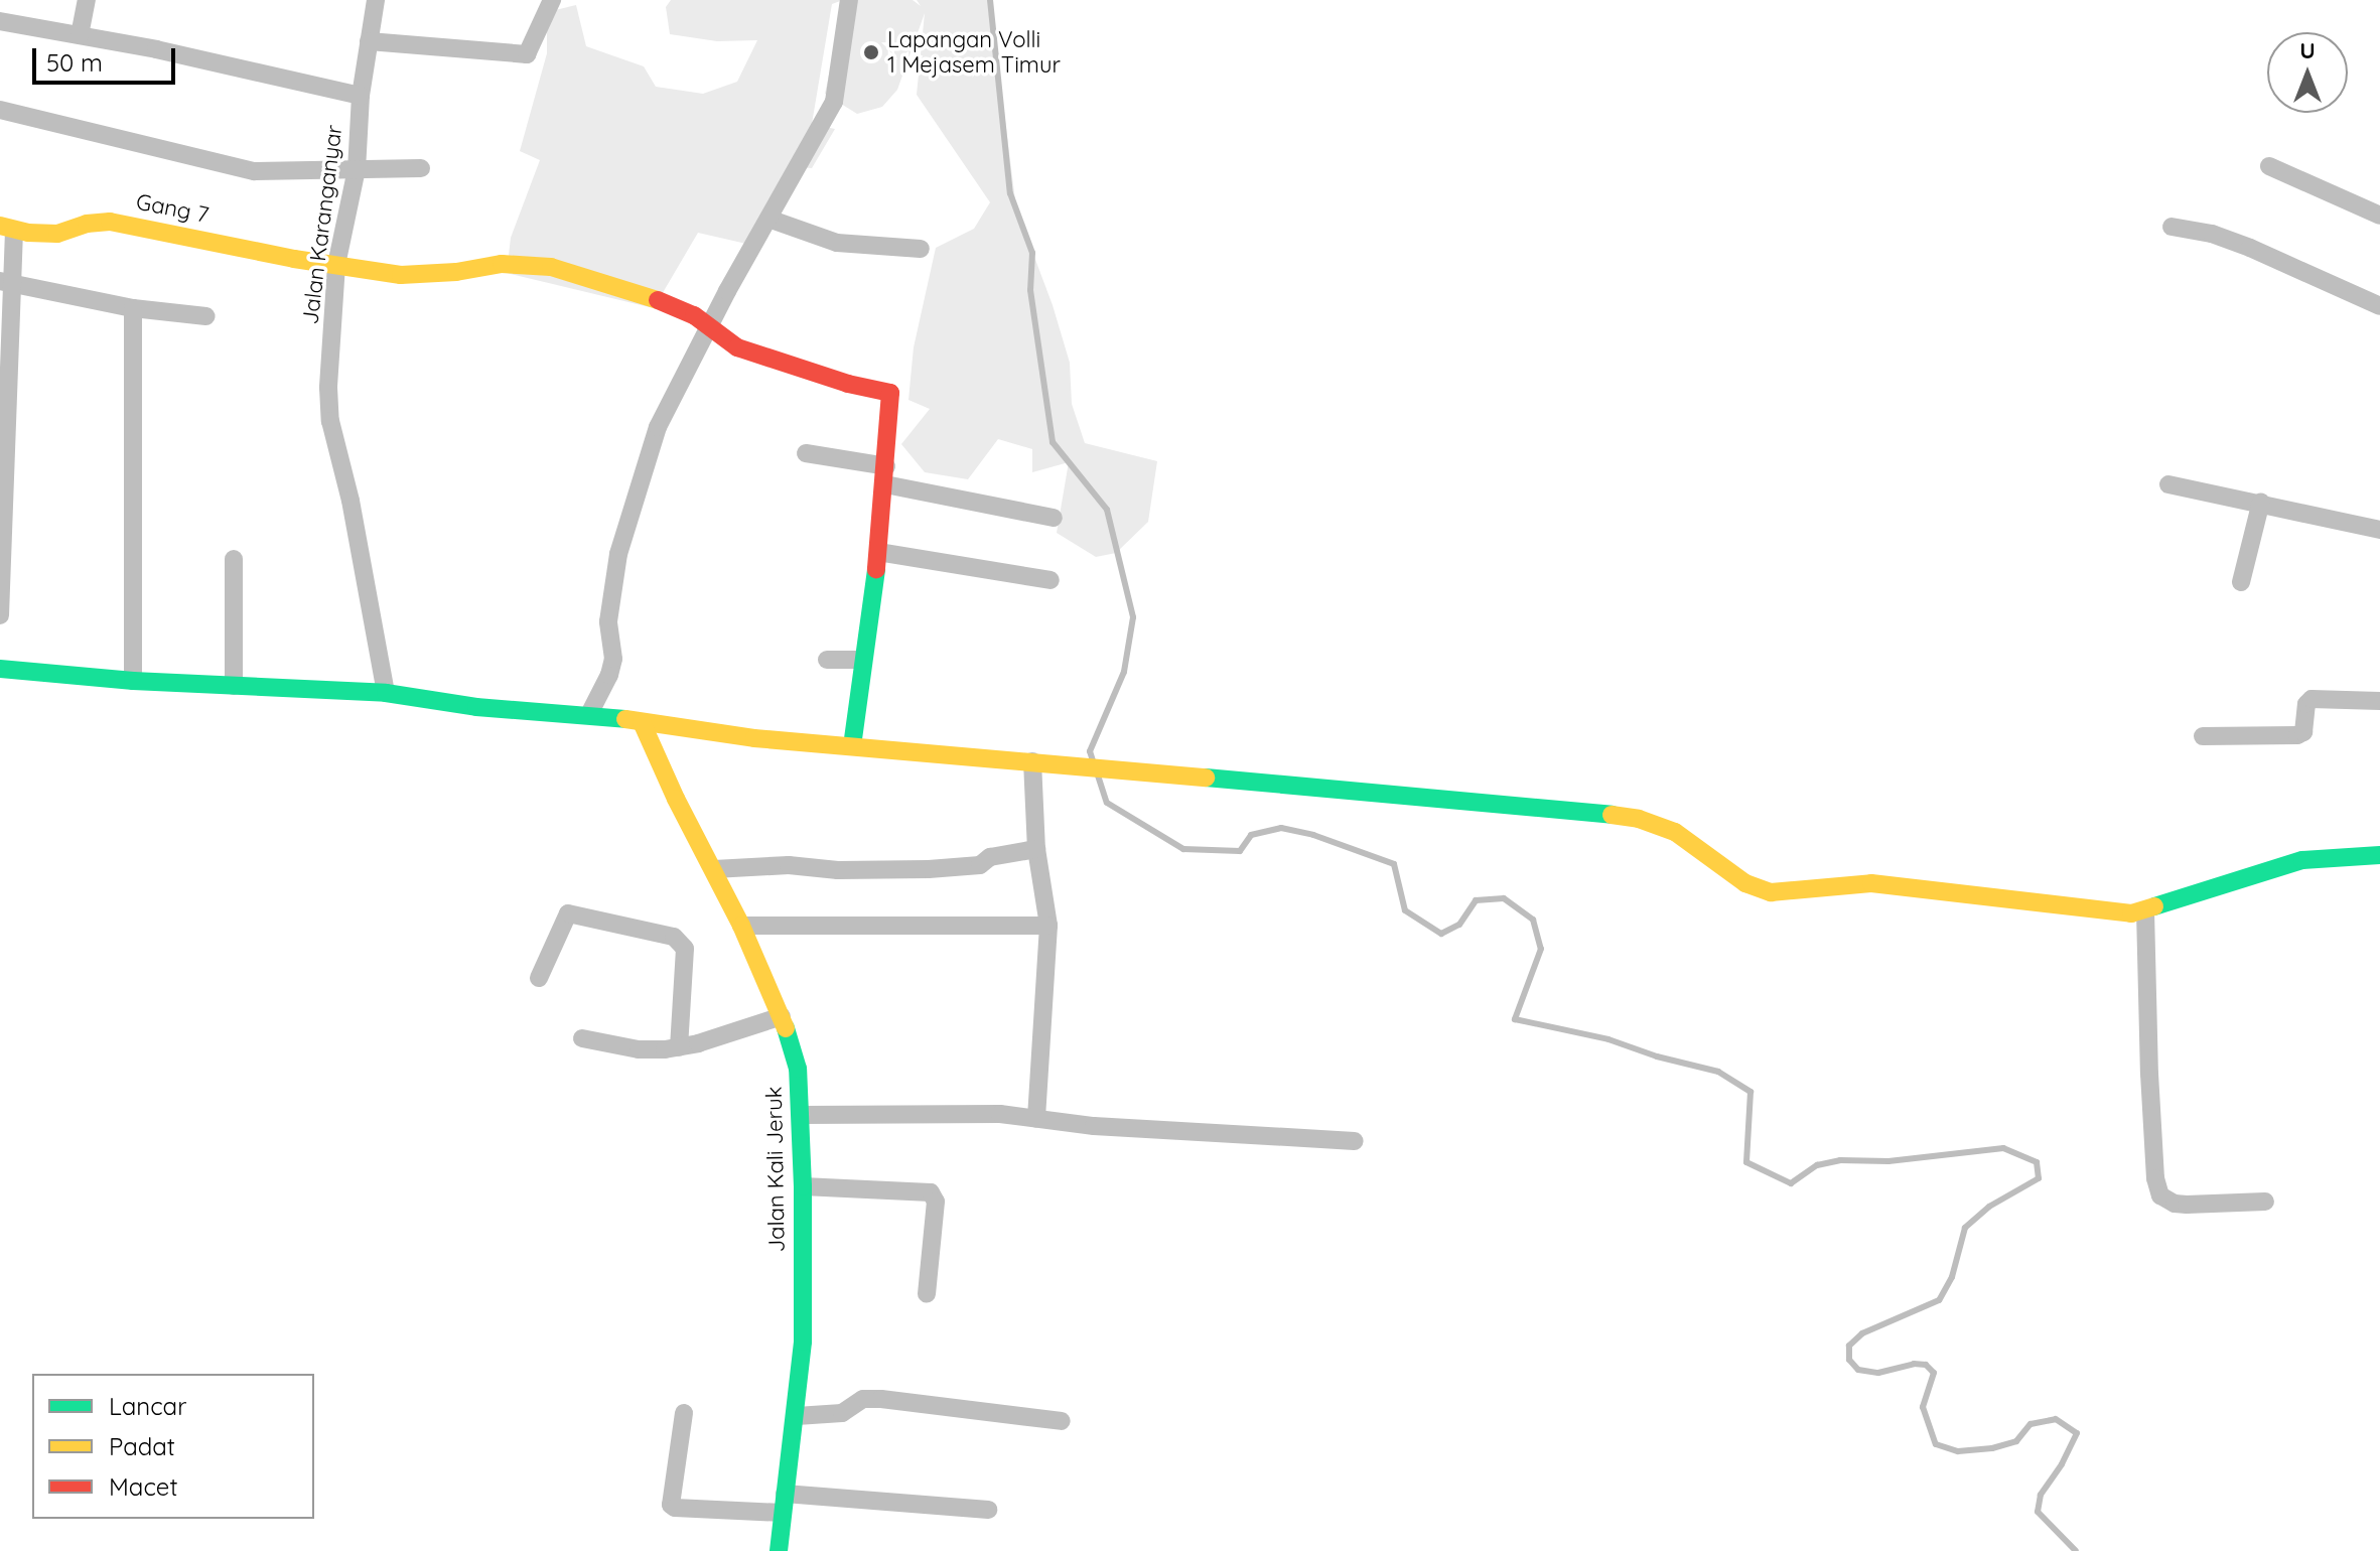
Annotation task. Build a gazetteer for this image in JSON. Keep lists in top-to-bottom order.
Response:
{
  "streets": {
    "street": ["Gang 7", "Jalan Karanganyar", "Jalan Kali Jeruk"]
  },
  "crossings": [
    ["Gang 7", "Jalan Karanganyar"]
  ],
  "places": ["Lapangan Volli 1 Mejasem Timur"],
  "legend": ["Lancar", "Padat", "Macet"],
  "scale_bar": "50 m",
  "north": "top"
}
